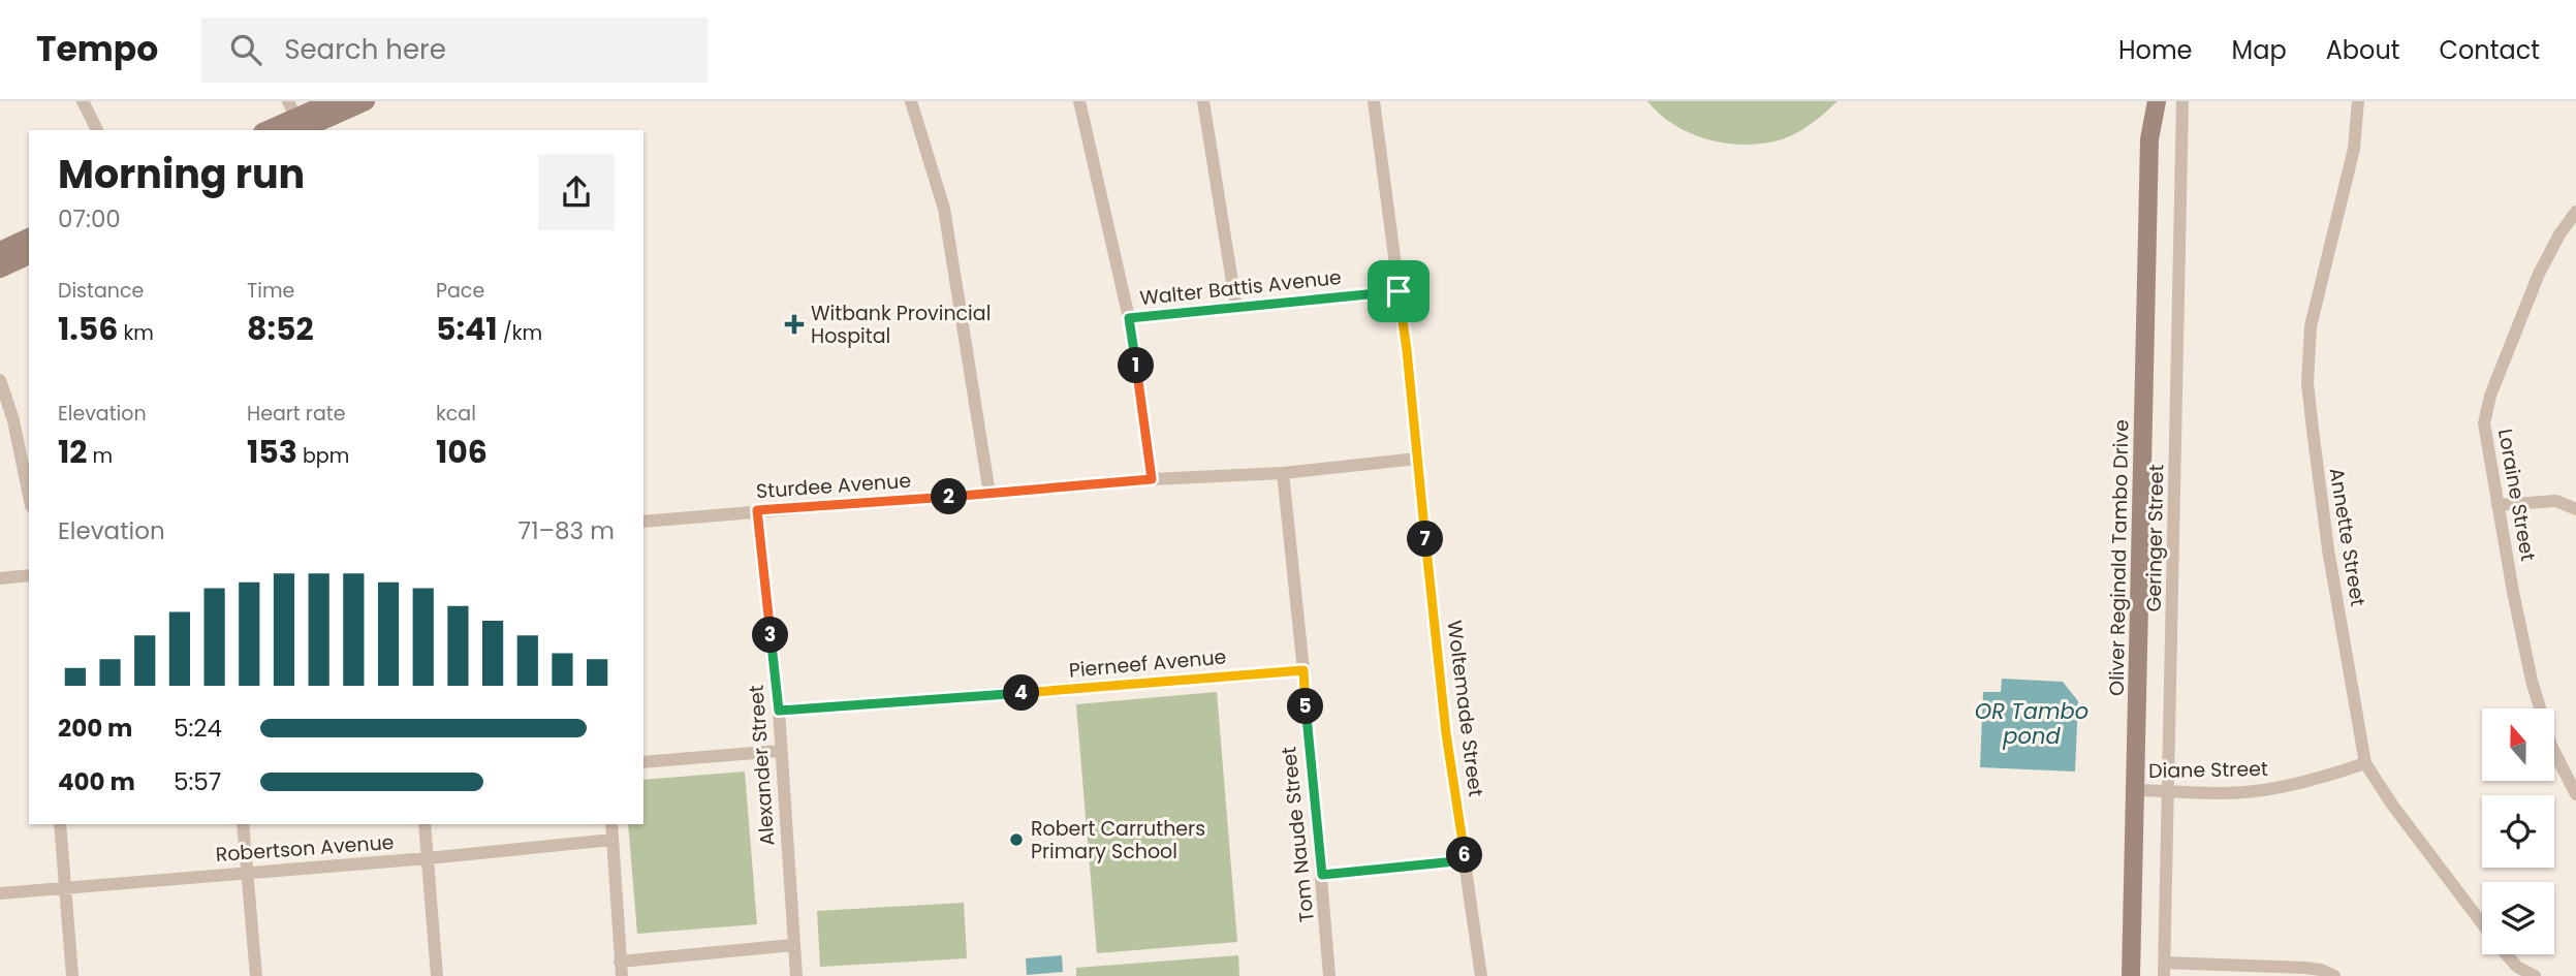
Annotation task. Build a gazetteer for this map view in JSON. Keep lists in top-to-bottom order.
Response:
{
  "streets": {
    "main road": ["Oliver Reginald Tambo Drive"],
    "street": [
      "Walter Battis Avenue",
      "Sturdee Avenue",
      "Loraine Street",
      "Annette Street",
      "Geringer Street",
      "Pierneef Avenue",
      "Woltemade Street",
      "Alexander Street",
      "Diane Street",
      "Tom Naude Street",
      "Robertson Avenue"
    ]
  },
  "crossings": [
    ["Walter Battis Avenue", "Woltemade Street"],
    ["Sturdee Avenue", "Woltemade Street"],
    ["Sturdee Avenue", "Alexander Street"],
    ["Sturdee Avenue", "Tom Naude Street"],
    ["Annette Street", "Diane Street"],
    ["Geringer Street", "Diane Street"],
    ["Oliver Reginald Tambo Drive", "Diane Street"],
    ["Pierneef Avenue", "Alexander Street"],
    ["Pierneef Avenue", "Tom Naude Street"]
  ],
  "water": ["OR Tambo pond"],
  "places": {
    "health": ["Witbank Provincial Hospital"],
    "other": ["Robert Carruthers Primary School"]
  },
  "north": "top",
  "page": {
    "header": "Tempo",
    "search": "Search here",
    "nav": [
      "Home",
      "Map",
      "About",
      "Contact"
    ],
    "heading": ["Morning run", "07:00"],
    "stats": [
      ["Distance", "1.56 km"],
      ["Time", "8:52"],
      ["Pace", "5:41 /km"],
      ["Elevation", "12 m"],
      ["Heart rate", "153 bpm"],
      ["kcal", "106"]
    ],
    "pins": [
      "1",
      "2",
      "7",
      "3",
      "4",
      "5",
      "6"
    ],
    "chart": ["Elevation", "71–83 m"],
    "list": [
      {
        "name": "200 m",
        "note": "5:24"
      },
      {
        "name": "400 m",
        "note": "5:57"
      }
    ]
  }
}
